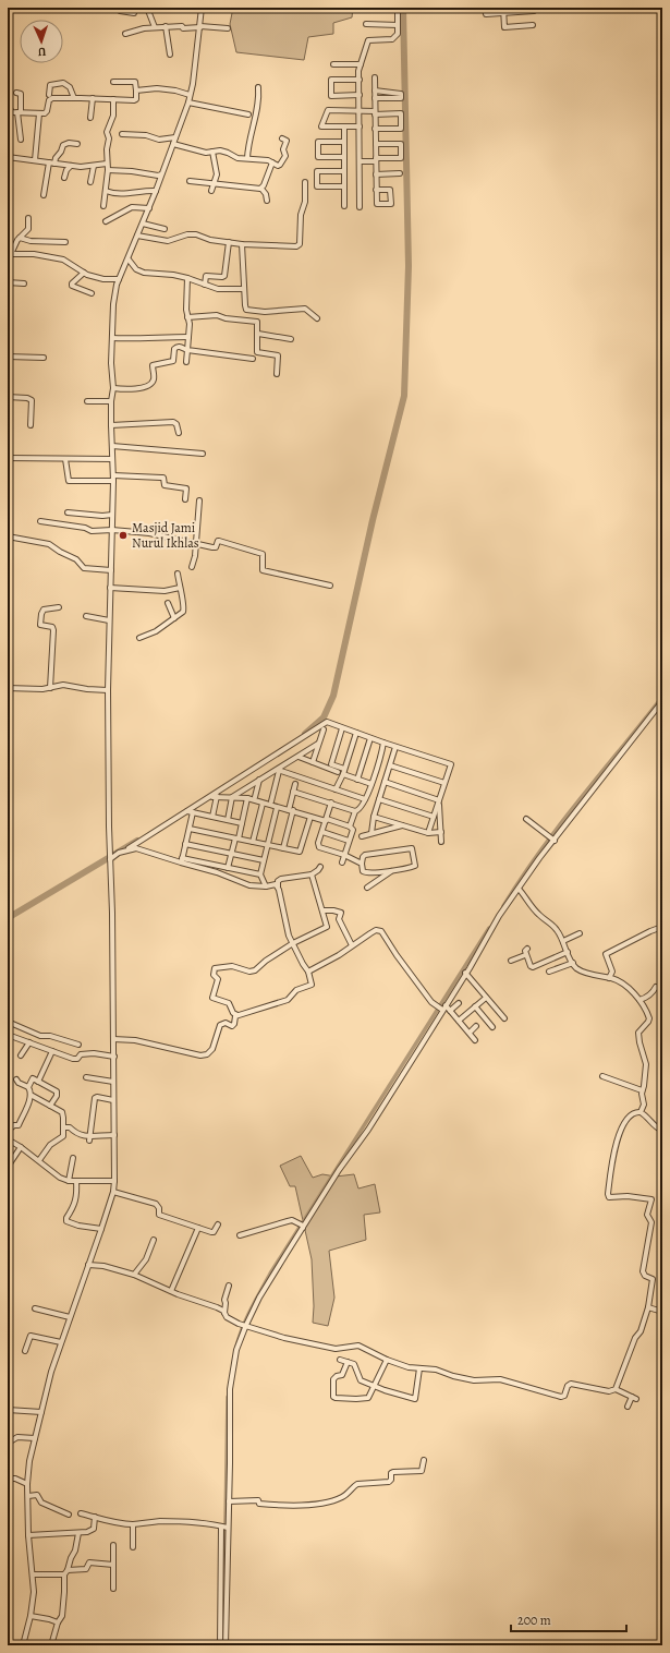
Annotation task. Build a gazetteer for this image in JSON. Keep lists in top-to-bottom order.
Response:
{
  "places": ["Masjid Jami Nurul Ikhlas"],
  "scale_bar": "200 m",
  "north": "bottom"
}
